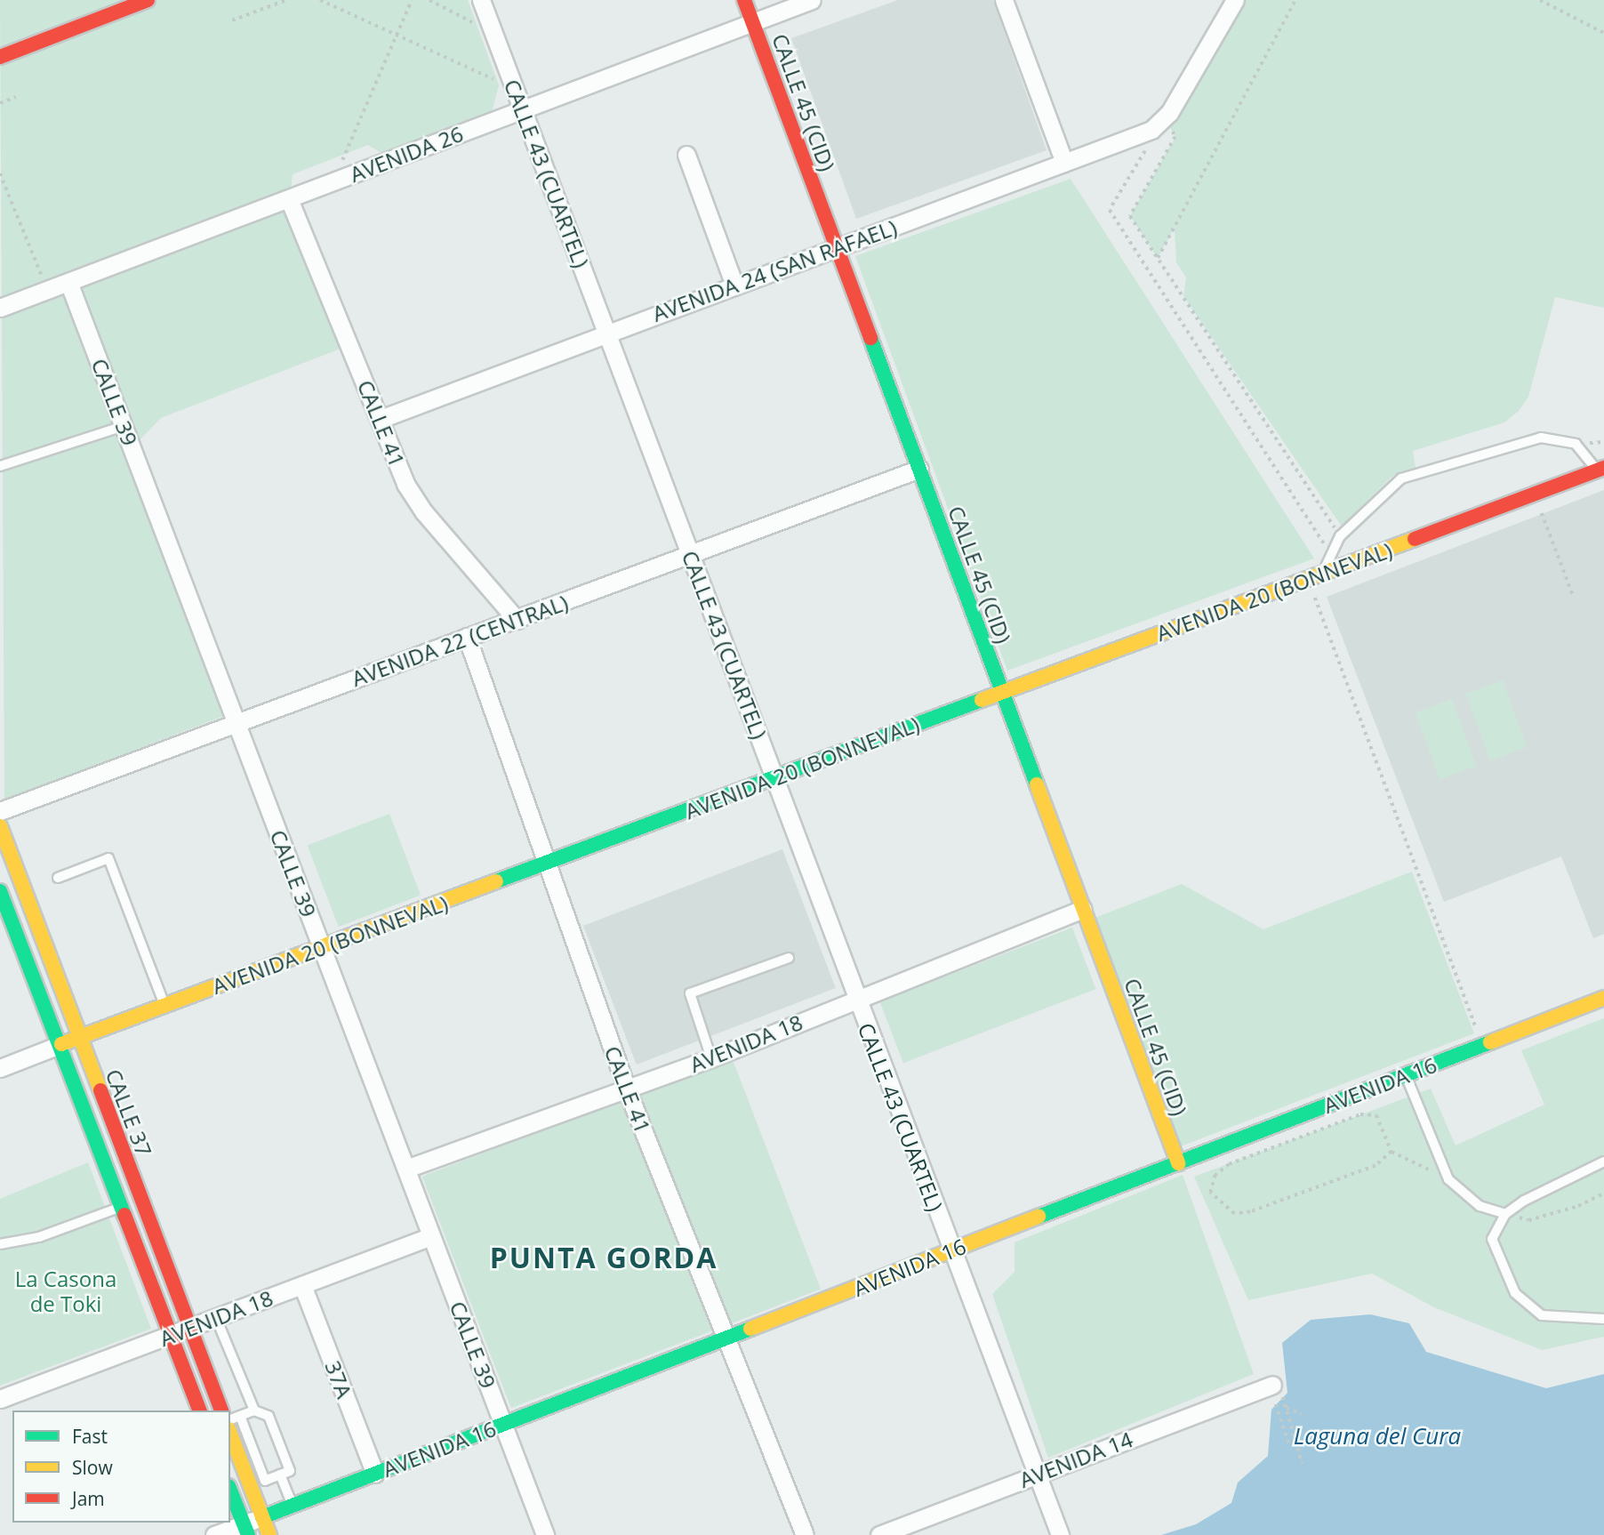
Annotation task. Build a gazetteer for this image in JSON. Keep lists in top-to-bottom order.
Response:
{
  "streets": {
    "street": [
      "CALLE 45 (CID)",
      "AVENIDA 26",
      "CALLE 43 (CUARTEL)",
      "AVENIDA 24 (SAN RAFAEL)",
      "CALLE 39",
      "CALLE 41",
      "AVENIDA 20 (BONNEVAL)",
      "AVENIDA 22 (CENTRAL)",
      "AVENIDA 18",
      "AVENIDA 16",
      "CALLE 37",
      "37A",
      "AVENIDA 14"
    ]
  },
  "crossings": [
    ["CALLE 45 (CID)", "AVENIDA 26"],
    ["CALLE 45 (CID)", "AVENIDA 24 (SAN RAFAEL)"],
    ["CALLE 45 (CID)", "AVENIDA 20 (BONNEVAL)"],
    ["CALLE 45 (CID)", "AVENIDA 22 (CENTRAL)"],
    ["CALLE 45 (CID)", "AVENIDA 18"],
    ["CALLE 45 (CID)", "AVENIDA 16"],
    ["AVENIDA 26", "CALLE 43 (CUARTEL)"],
    ["AVENIDA 26", "CALLE 39"],
    ["AVENIDA 26", "CALLE 41"],
    ["CALLE 43 (CUARTEL)", "AVENIDA 24 (SAN RAFAEL)"],
    ["CALLE 43 (CUARTEL)", "AVENIDA 20 (BONNEVAL)"],
    ["CALLE 43 (CUARTEL)", "AVENIDA 22 (CENTRAL)"],
    ["CALLE 43 (CUARTEL)", "AVENIDA 18"],
    ["CALLE 43 (CUARTEL)", "AVENIDA 16"],
    ["CALLE 43 (CUARTEL)", "AVENIDA 14"],
    ["AVENIDA 24 (SAN RAFAEL)", "CALLE 41"],
    ["CALLE 39", "AVENIDA 20 (BONNEVAL)"],
    ["CALLE 39", "AVENIDA 22 (CENTRAL)"],
    ["CALLE 39", "AVENIDA 18"],
    ["CALLE 39", "AVENIDA 16"],
    ["CALLE 41", "AVENIDA 20 (BONNEVAL)"],
    ["CALLE 41", "AVENIDA 22 (CENTRAL)"],
    ["CALLE 41", "AVENIDA 18"],
    ["CALLE 41", "AVENIDA 16"],
    ["AVENIDA 20 (BONNEVAL)", "CALLE 37"],
    ["AVENIDA 18", "CALLE 37"],
    ["AVENIDA 18", "37A"],
    ["AVENIDA 16", "37A"]
  ],
  "districts": ["PUNTA GORDA"],
  "water": ["Laguna del Cura"],
  "parks": ["La Casona de Toki"],
  "legend": ["Fast", "Slow", "Jam"]
}
